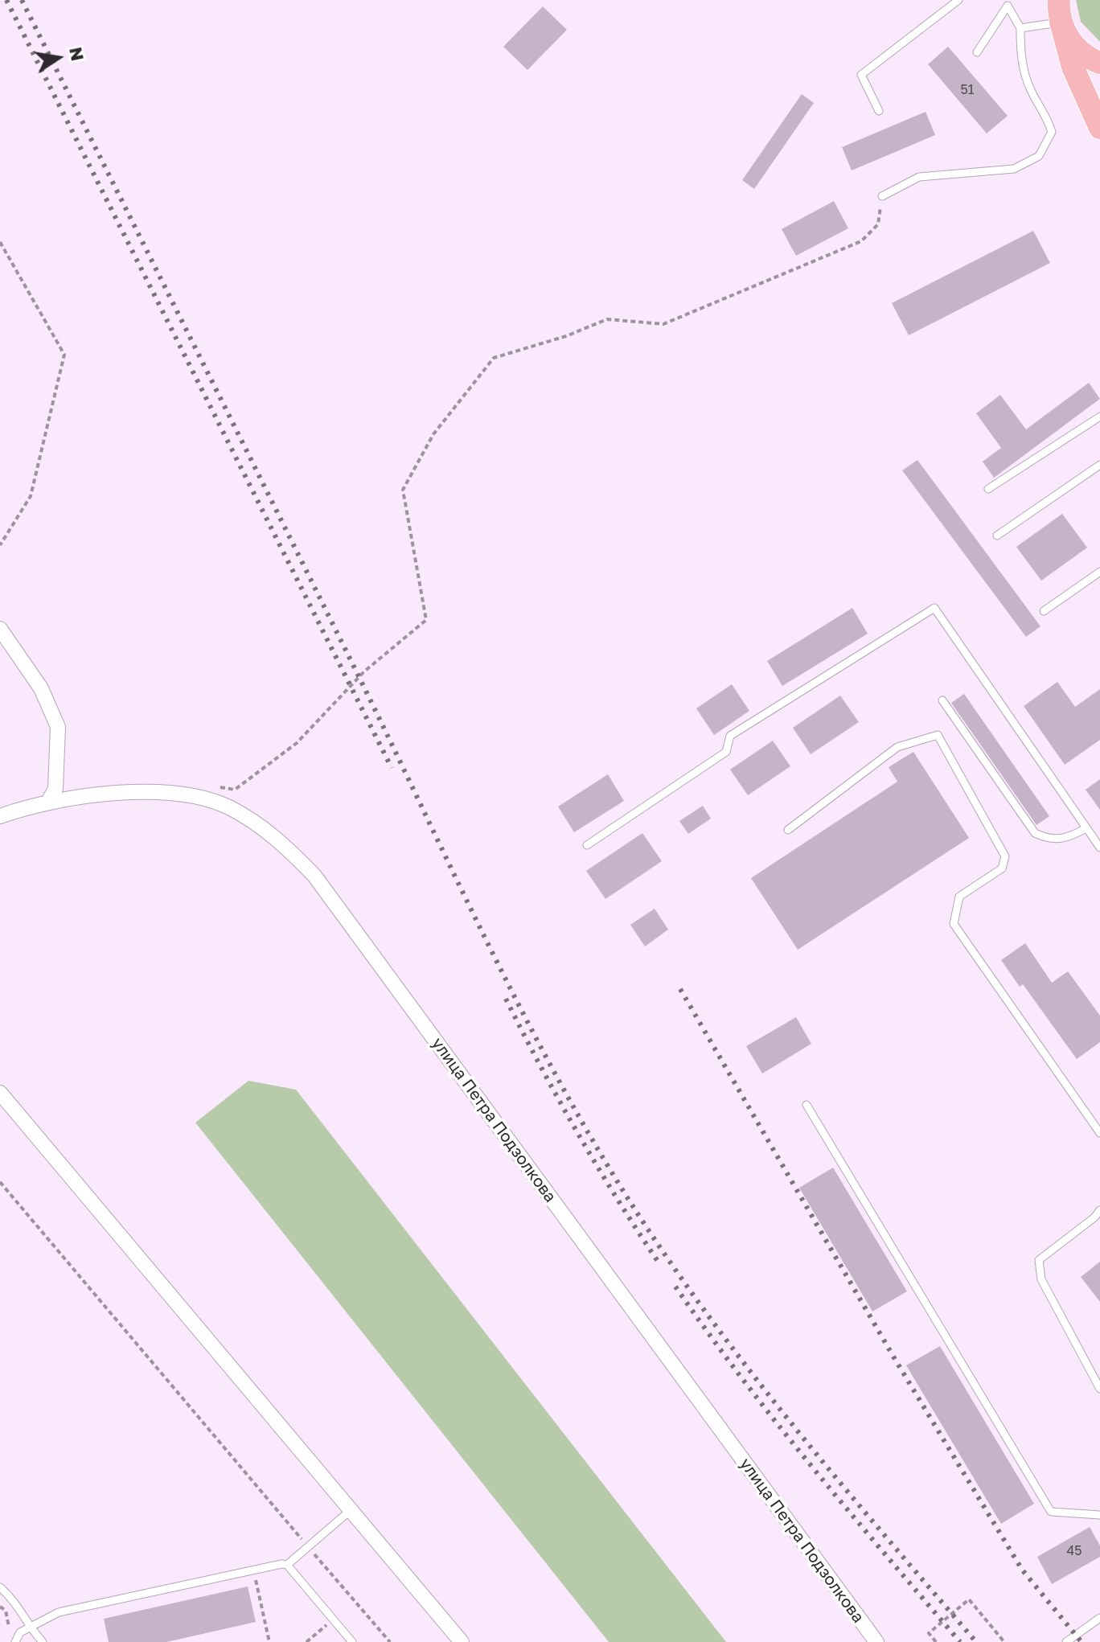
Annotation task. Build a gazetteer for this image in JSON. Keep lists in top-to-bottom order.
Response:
{
  "streets": {
    "street": ["улица Петра Подзолкова"]
  },
  "house_numbers": ["51", "45"],
  "north": "right"
}
